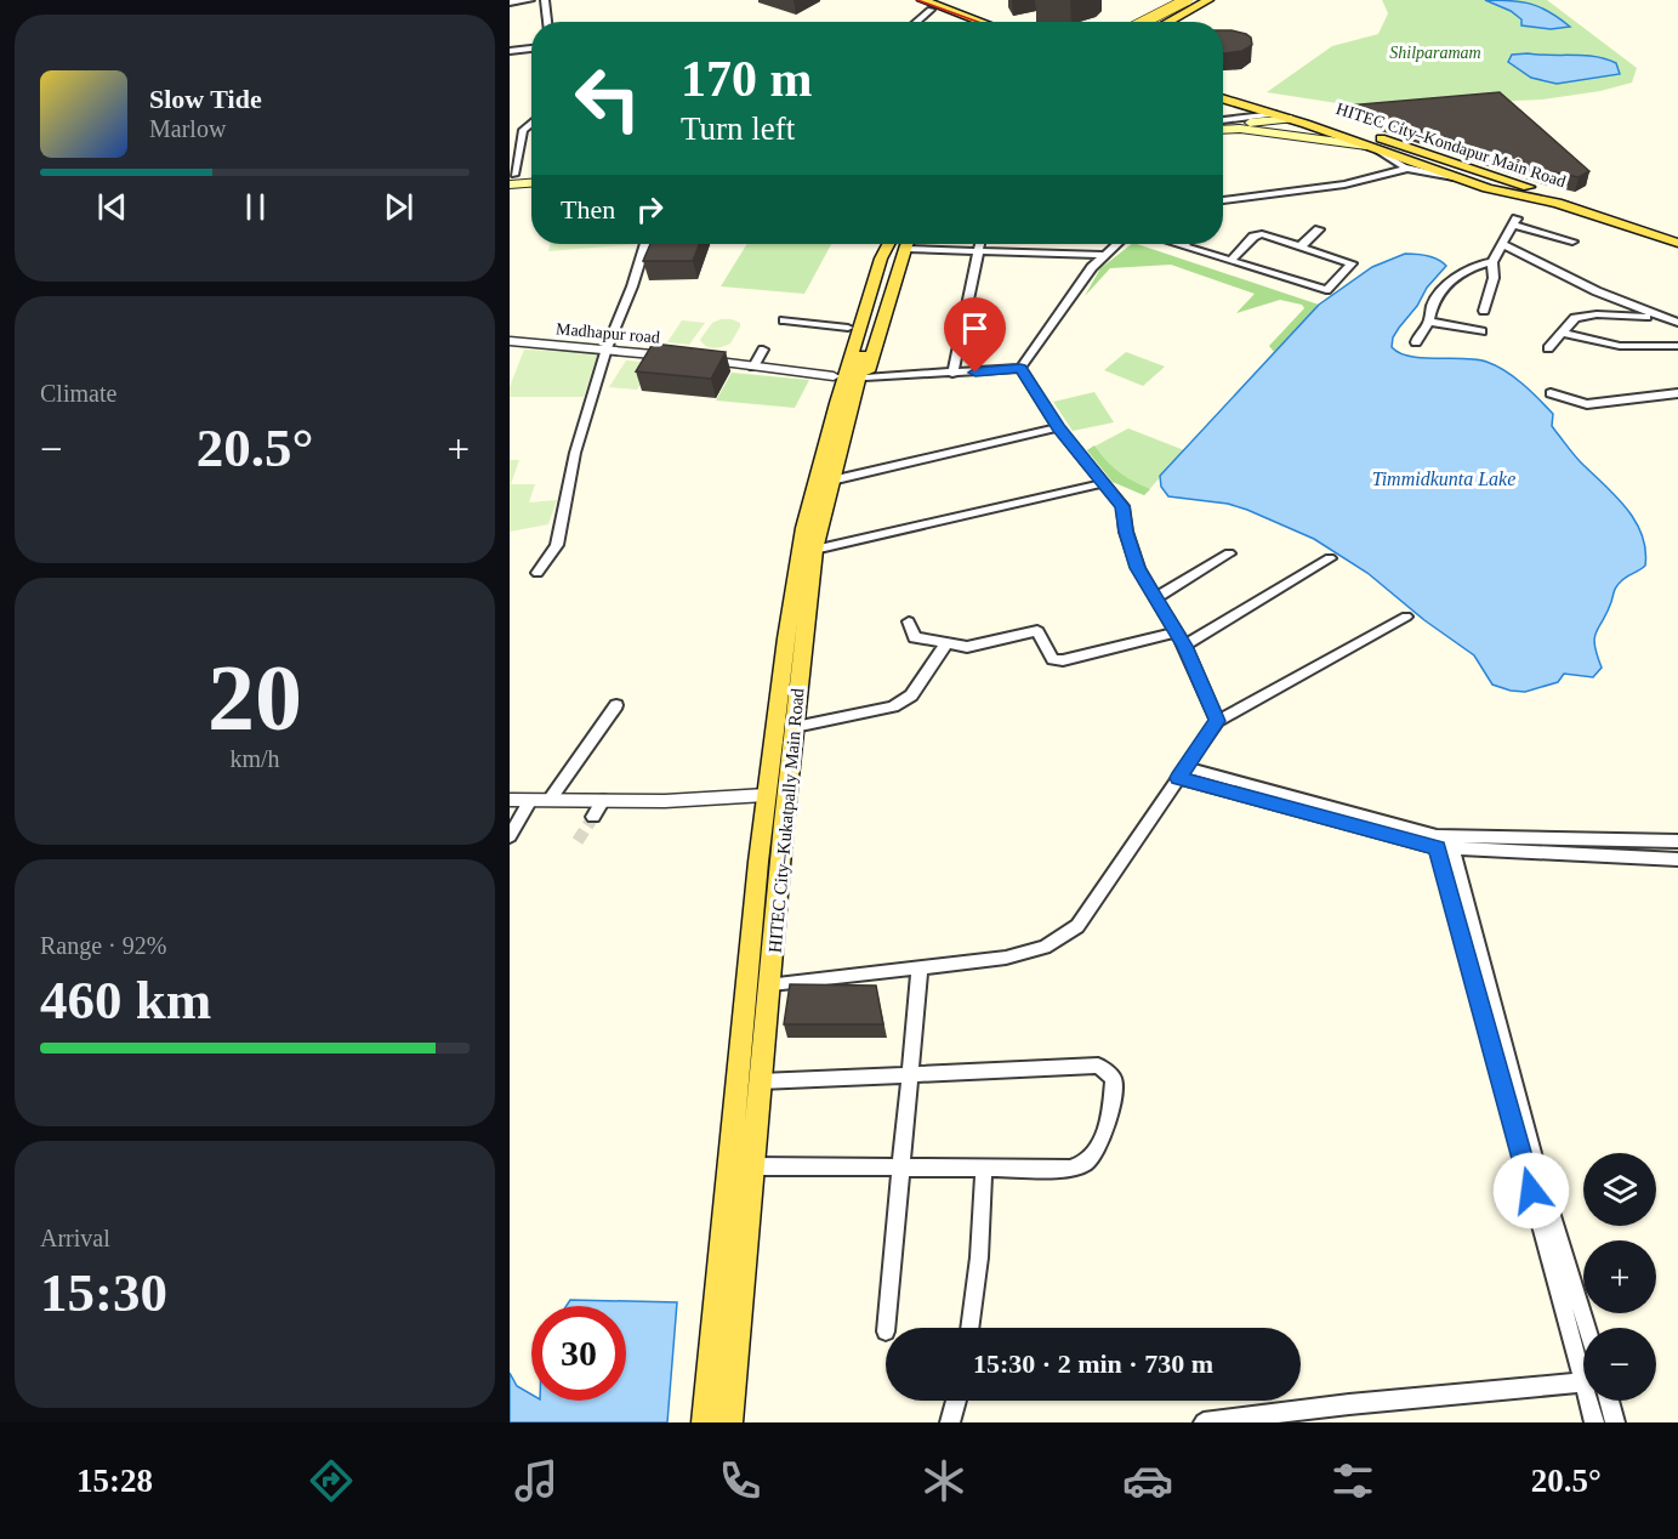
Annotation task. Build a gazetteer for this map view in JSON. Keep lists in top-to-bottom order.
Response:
{
  "streets": {
    "main road": ["HITEC City–Kondapur Main Road", "HITEC City–Kukatpally Main Road"],
    "street": ["Madhapur road"]
  },
  "water": ["Timmidkunta Lake"],
  "parks": ["Shilparamam"],
  "page": {
    "turn": ["170 m", "Turn left"],
    "song": ["Slow Tide", "Marlow"],
    "then": "Then",
    "tile": [
      "Climate",
      ["20", "km/h"],
      ["Range · 92%", "460 km"],
      ["Arrival", "15:30"]
    ],
    "heat": ["−", "20.5°", "+"],
    "map_buttons": ["+", "−"],
    "limit": "30",
    "trip": "15:30 · 2 min · 730 m",
    "tabs": ["15:28", "20.5°"]
  }
}
